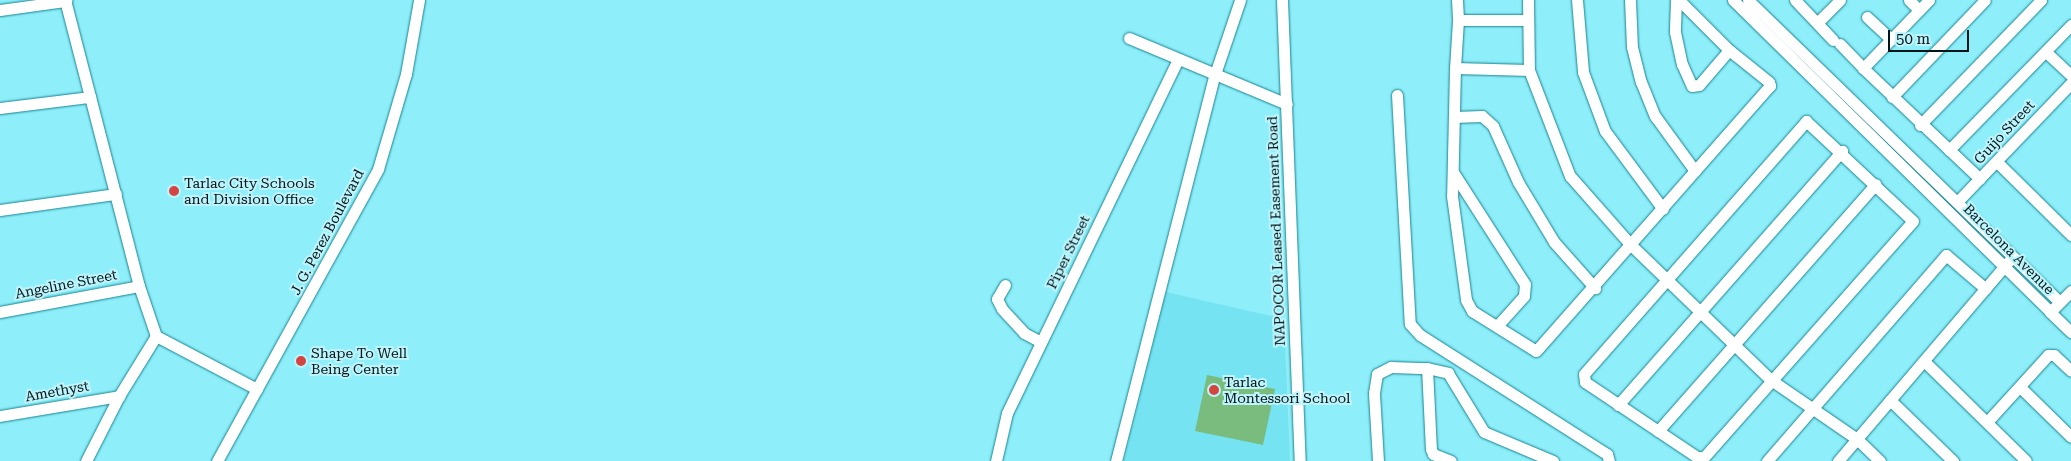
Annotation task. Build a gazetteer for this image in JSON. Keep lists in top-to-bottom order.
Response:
{
  "streets": {
    "street": [
      "Guijo Street",
      "NAPOCOR Leased Easement Road",
      "J. G. Perez Boulevard",
      "Barcelona Avenue",
      "Piper Street",
      "Angeline Street",
      "Amethyst"
    ]
  },
  "crossings": [
    ["Guijo Street", "Barcelona Avenue"]
  ],
  "places": ["Tarlac City Schools and Division Office", "Shape To Well Being Center", "Tarlac Montessori School"],
  "scale_bar": "50 m"
}
